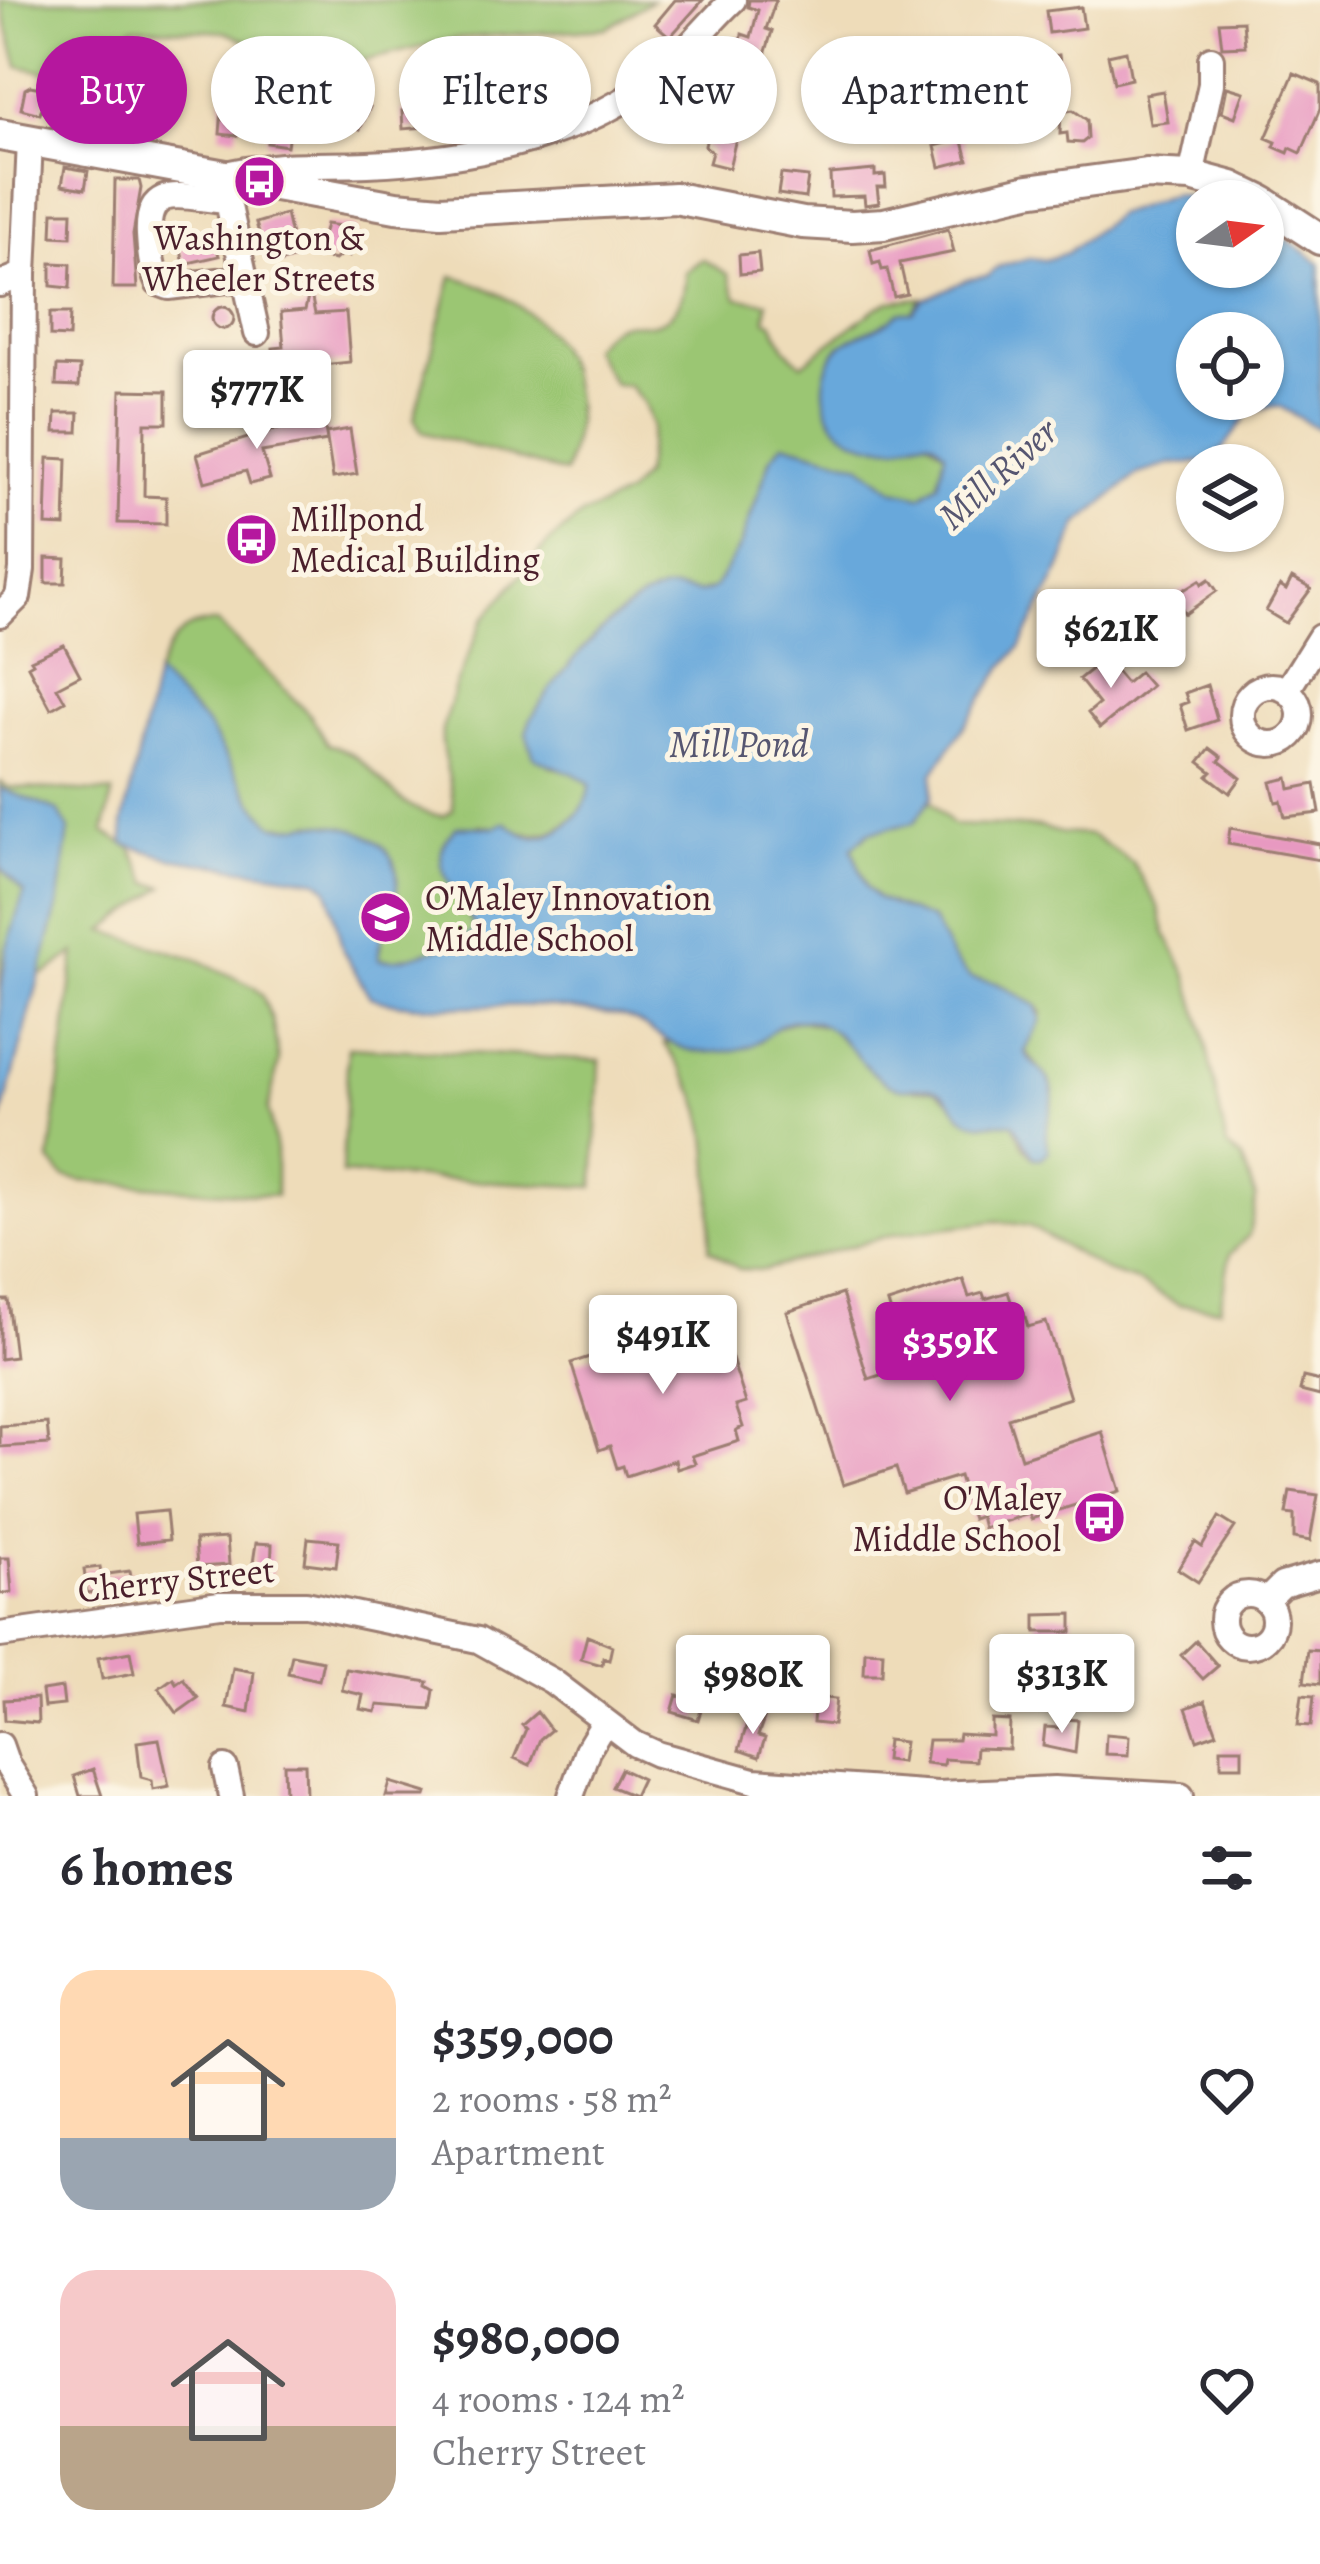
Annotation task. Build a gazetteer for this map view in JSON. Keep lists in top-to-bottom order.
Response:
{
  "streets": {
    "street": ["Cherry Street"]
  },
  "water": ["Mill River", "Mill Pond"],
  "places": {
    "bus stop": ["Washington & Wheeler Streets", "Millpond Medical Building", "O'Maley Middle School"],
    "school or university": ["O'Maley Innovation Middle School"]
  },
  "north": "right",
  "page": {
    "chip": [
      "Buy",
      "Rent",
      "Filters",
      "New",
      "Apartment"
    ],
    "price": [
      "$777K",
      "$621K",
      "$491K",
      "$359K",
      "$313K",
      "$980K"
    ],
    "heading": "6 homes",
    "list": [
      {
        "name": "$359,000",
        "note": "2 rooms · 58 m² · Apartment"
      },
      {
        "name": "$980,000",
        "note": "4 rooms · 124 m² · Cherry Street"
      }
    ]
  }
}
